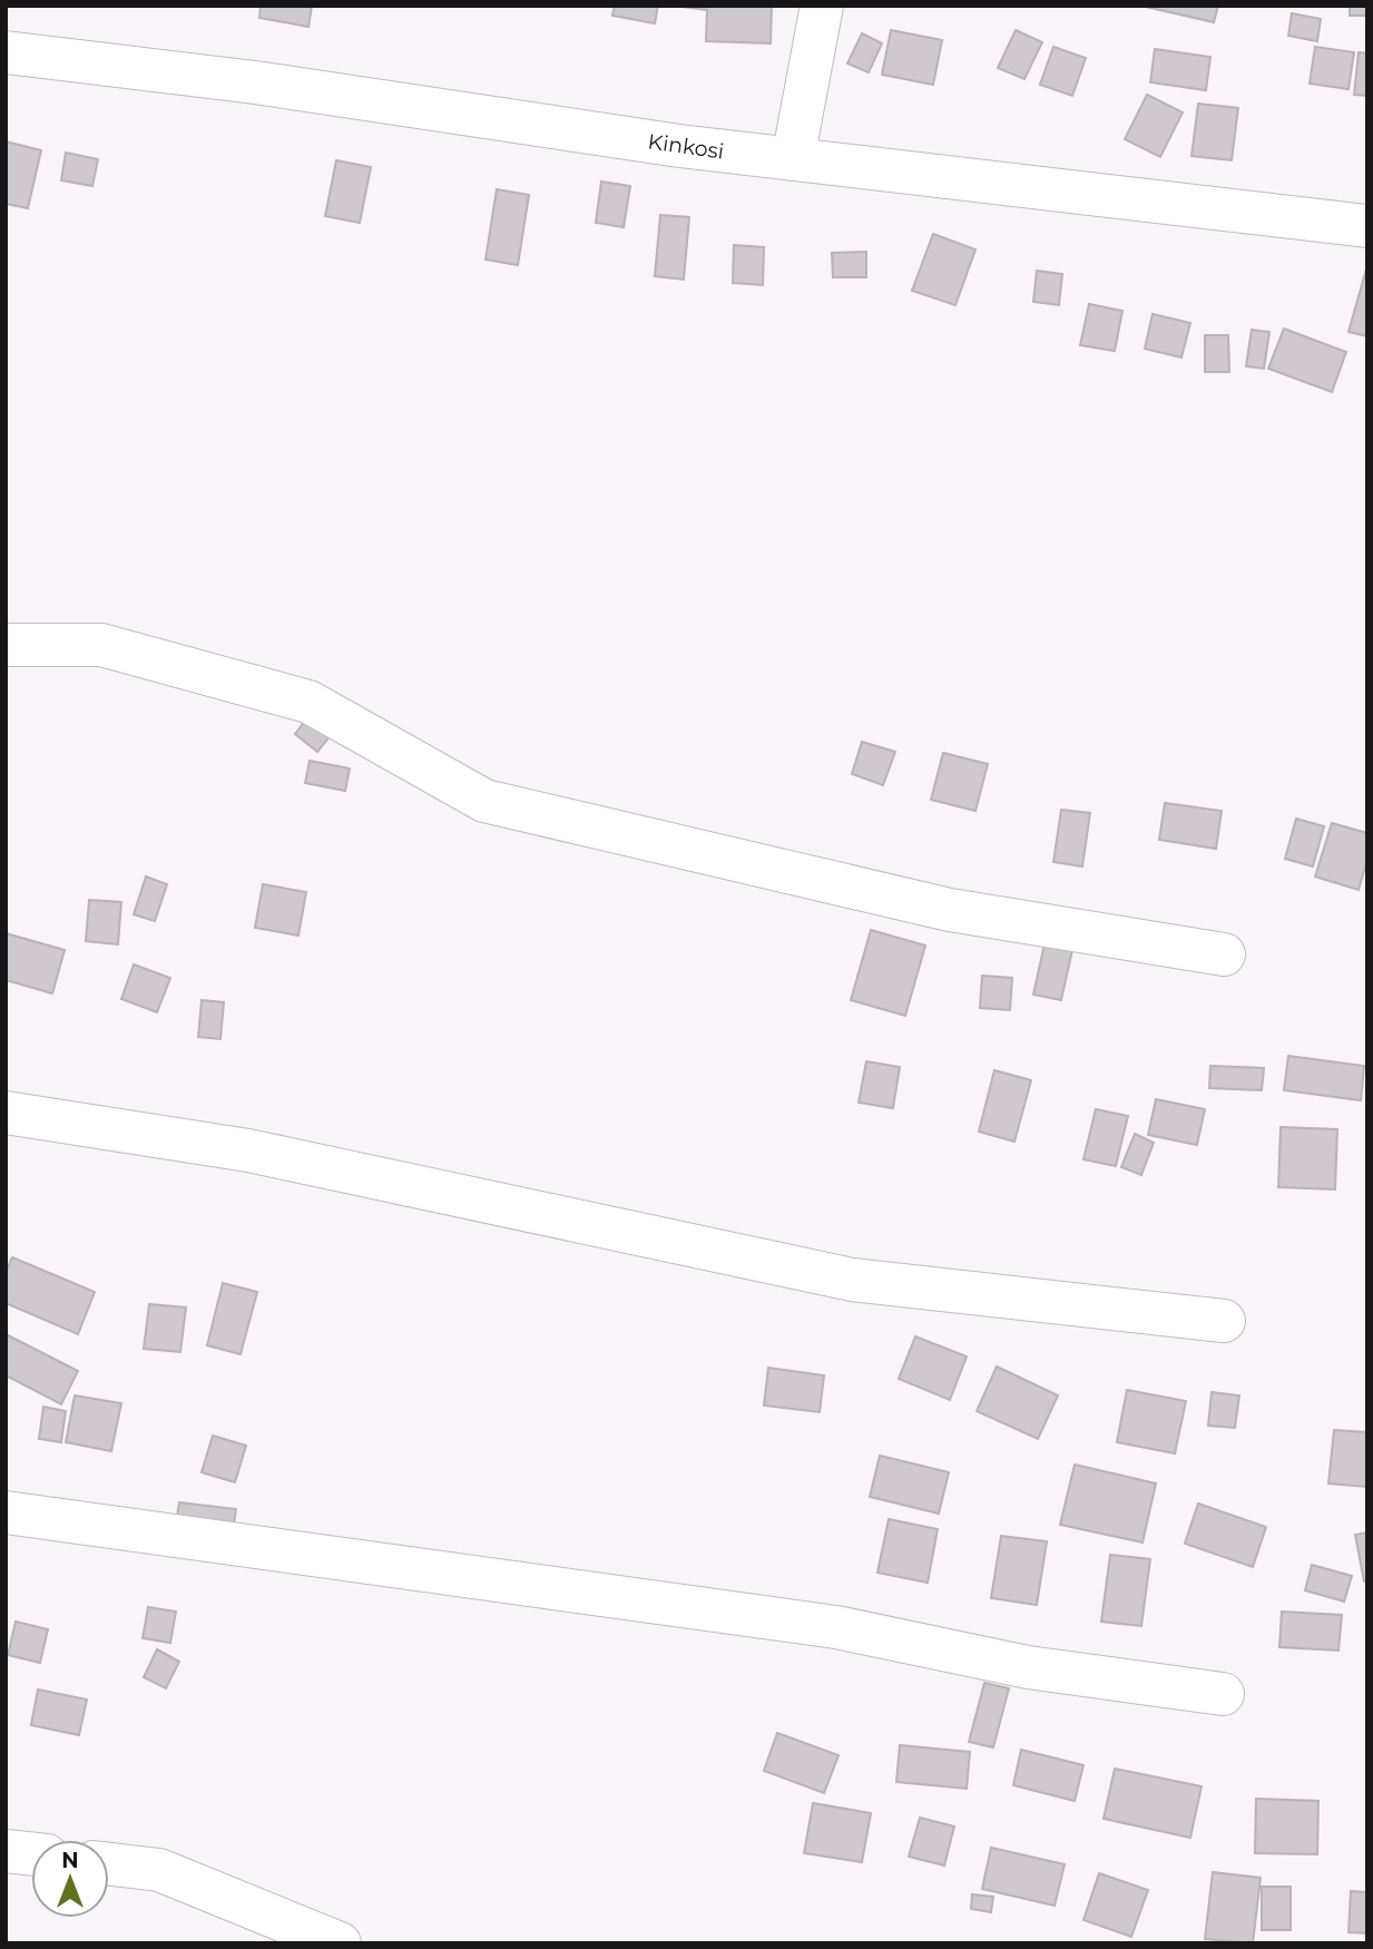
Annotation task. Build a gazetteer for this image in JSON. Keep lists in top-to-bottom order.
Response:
{
  "streets": {
    "street": ["Kinkosi"]
  },
  "north": "top"
}
